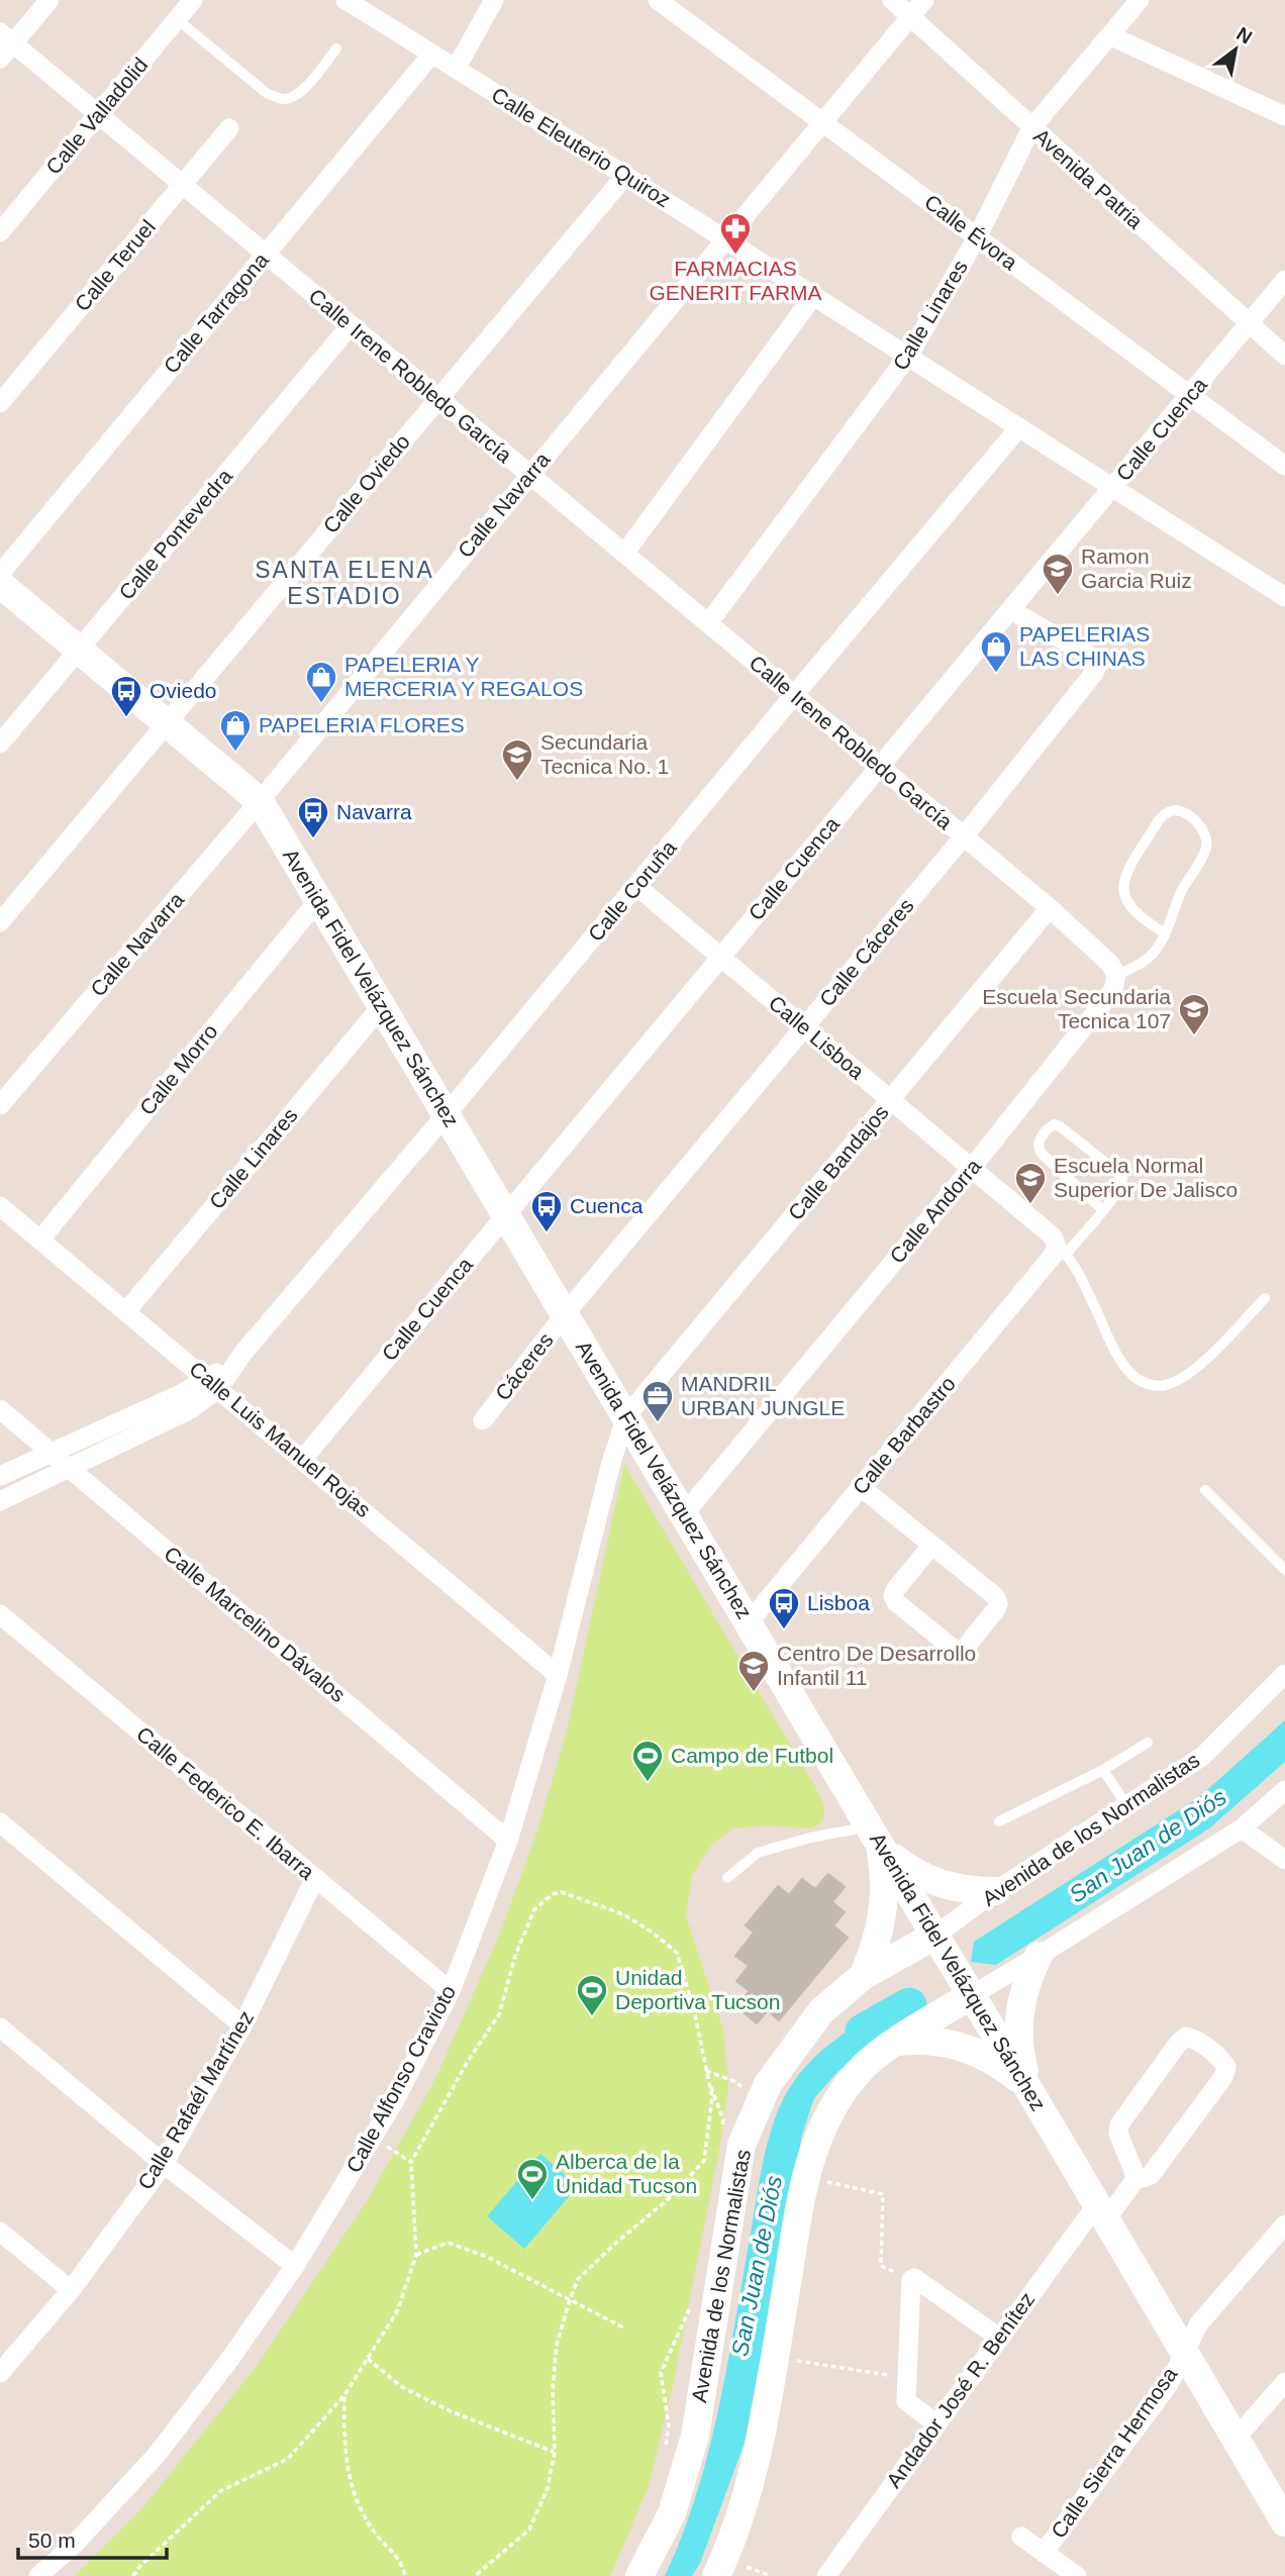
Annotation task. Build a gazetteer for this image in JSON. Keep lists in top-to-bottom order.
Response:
{
  "streets": {
    "street": [
      "Calle Valladolid",
      "Calle Eleuterio Quiroz",
      "Avenida Patria",
      "Calle Évora",
      "Calle Teruel",
      "Calle Tarragona",
      "Calle Linares",
      "Calle Irene Robledo García",
      "Calle Cuenca",
      "Calle Oviedo",
      "Calle Navarra",
      "Calle Pontevedra",
      "Calle Coruña",
      "Calle Cáceres",
      "Avenida Fidel Velázquez Sánchez",
      "Calle Lisboa",
      "Calle Morro",
      "Calle Bandajos",
      "Calle Andorra",
      "Cáceres",
      "Calle Barbastro",
      "Calle Luis Manuel Rojas",
      "Calle Marcelino Dávalos",
      "Calle Federico E. Ibarra",
      "Avenida de los Normalistas",
      "Calle Alfonso Cravioto",
      "Calle Rafaél Martínez",
      "Andador José R. Benítez",
      "Calle Sierra Hermosa"
    ]
  },
  "crossings": [
    ["Calle Valladolid", "Calle Irene Robledo García"],
    ["Calle Eleuterio Quiroz", "Calle Tarragona"],
    ["Calle Eleuterio Quiroz", "Calle Linares"],
    ["Calle Eleuterio Quiroz", "Calle Cuenca"],
    ["Calle Eleuterio Quiroz", "Calle Oviedo"],
    ["Calle Eleuterio Quiroz", "Calle Navarra"],
    ["Calle Eleuterio Quiroz", "Calle Coruña"],
    ["Avenida Patria", "Calle Linares"],
    ["Avenida Patria", "Calle Cuenca"],
    ["Avenida Patria", "Calle Navarra"],
    ["Calle Évora", "Calle Linares"],
    ["Calle Évora", "Calle Cuenca"],
    ["Calle Évora", "Calle Navarra"],
    ["Calle Teruel", "Calle Irene Robledo García"],
    ["Calle Tarragona", "Calle Irene Robledo García"],
    ["Calle Linares", "Calle Irene Robledo García"],
    ["Calle Linares", "Avenida Fidel Velázquez Sánchez"],
    ["Calle Linares", "Calle Luis Manuel Rojas"],
    ["Calle Irene Robledo García", "Calle Cuenca"],
    ["Calle Irene Robledo García", "Calle Oviedo"],
    ["Calle Irene Robledo García", "Calle Navarra"],
    ["Calle Irene Robledo García", "Calle Pontevedra"],
    ["Calle Irene Robledo García", "Calle Coruña"],
    ["Calle Irene Robledo García", "Calle Cáceres"],
    ["Calle Irene Robledo García", "Calle Bandajos"],
    ["Calle Cuenca", "Calle Cáceres"],
    ["Calle Cuenca", "Avenida Fidel Velázquez Sánchez"],
    ["Calle Cuenca", "Calle Lisboa"],
    ["Calle Cuenca", "Calle Luis Manuel Rojas"],
    ["Calle Oviedo", "Avenida Fidel Velázquez Sánchez"],
    ["Calle Navarra", "Avenida Fidel Velázquez Sánchez"],
    ["Calle Pontevedra", "Avenida Fidel Velázquez Sánchez"],
    ["Calle Coruña", "Avenida Fidel Velázquez Sánchez"],
    ["Calle Coruña", "Calle Lisboa"],
    ["Calle Coruña", "Calle Luis Manuel Rojas"],
    ["Calle Cáceres", "Avenida Fidel Velázquez Sánchez"],
    ["Calle Cáceres", "Calle Lisboa"],
    ["Calle Cáceres", "Cáceres"],
    ["Avenida Fidel Velázquez Sánchez", "Calle Morro"],
    ["Avenida Fidel Velázquez Sánchez", "Calle Bandajos"],
    ["Avenida Fidel Velázquez Sánchez", "Calle Andorra"],
    ["Avenida Fidel Velázquez Sánchez", "Cáceres"],
    ["Avenida Fidel Velázquez Sánchez", "Calle Barbastro"],
    ["Avenida Fidel Velázquez Sánchez", "Avenida de los Normalistas"],
    ["Avenida Fidel Velázquez Sánchez", "Calle Alfonso Cravioto"],
    ["Avenida Fidel Velázquez Sánchez", "Andador José R. Benítez"],
    ["Avenida Fidel Velázquez Sánchez", "Calle Sierra Hermosa"],
    ["Calle Lisboa", "Calle Bandajos"],
    ["Calle Lisboa", "Calle Andorra"],
    ["Calle Lisboa", "Calle Barbastro"],
    ["Calle Morro", "Calle Luis Manuel Rojas"],
    ["Calle Bandajos", "Calle Alfonso Cravioto"],
    ["Calle Luis Manuel Rojas", "Calle Alfonso Cravioto"],
    ["Calle Marcelino Dávalos", "Calle Alfonso Cravioto"],
    ["Calle Federico E. Ibarra", "Calle Alfonso Cravioto"],
    ["Calle Federico E. Ibarra", "Calle Rafaél Martínez"]
  ],
  "districts": ["SANTA ELENA ESTADIO"],
  "water": ["San Juan de Diós"],
  "places": {
    "pharmacy": ["FARMACIAS GENERIT FARMA"],
    "school or university": [
      "Ramon Garcia Ruiz",
      "Secundaria Tecnica No. 1",
      "Escuela Secundaria Tecnica 107",
      "Escuela Normal Superior De Jalisco",
      "Centro De Desarrollo Infantil 11"
    ],
    "shop": ["PAPELERIAS LAS CHINAS", "PAPELERIA Y MERCERIA Y REGALOS", "PAPELERIA FLORES"],
    "bus stop": [
      "Oviedo",
      "Navarra",
      "Cuenca",
      "Lisboa"
    ],
    "office": ["MANDRIL URBAN JUNGLE"],
    "sports": ["Campo de Futbol", "Unidad Deportiva Tucson", "Alberca de la Unidad Tucson"]
  },
  "scale_bar": "50 m",
  "north": "top right"
}
